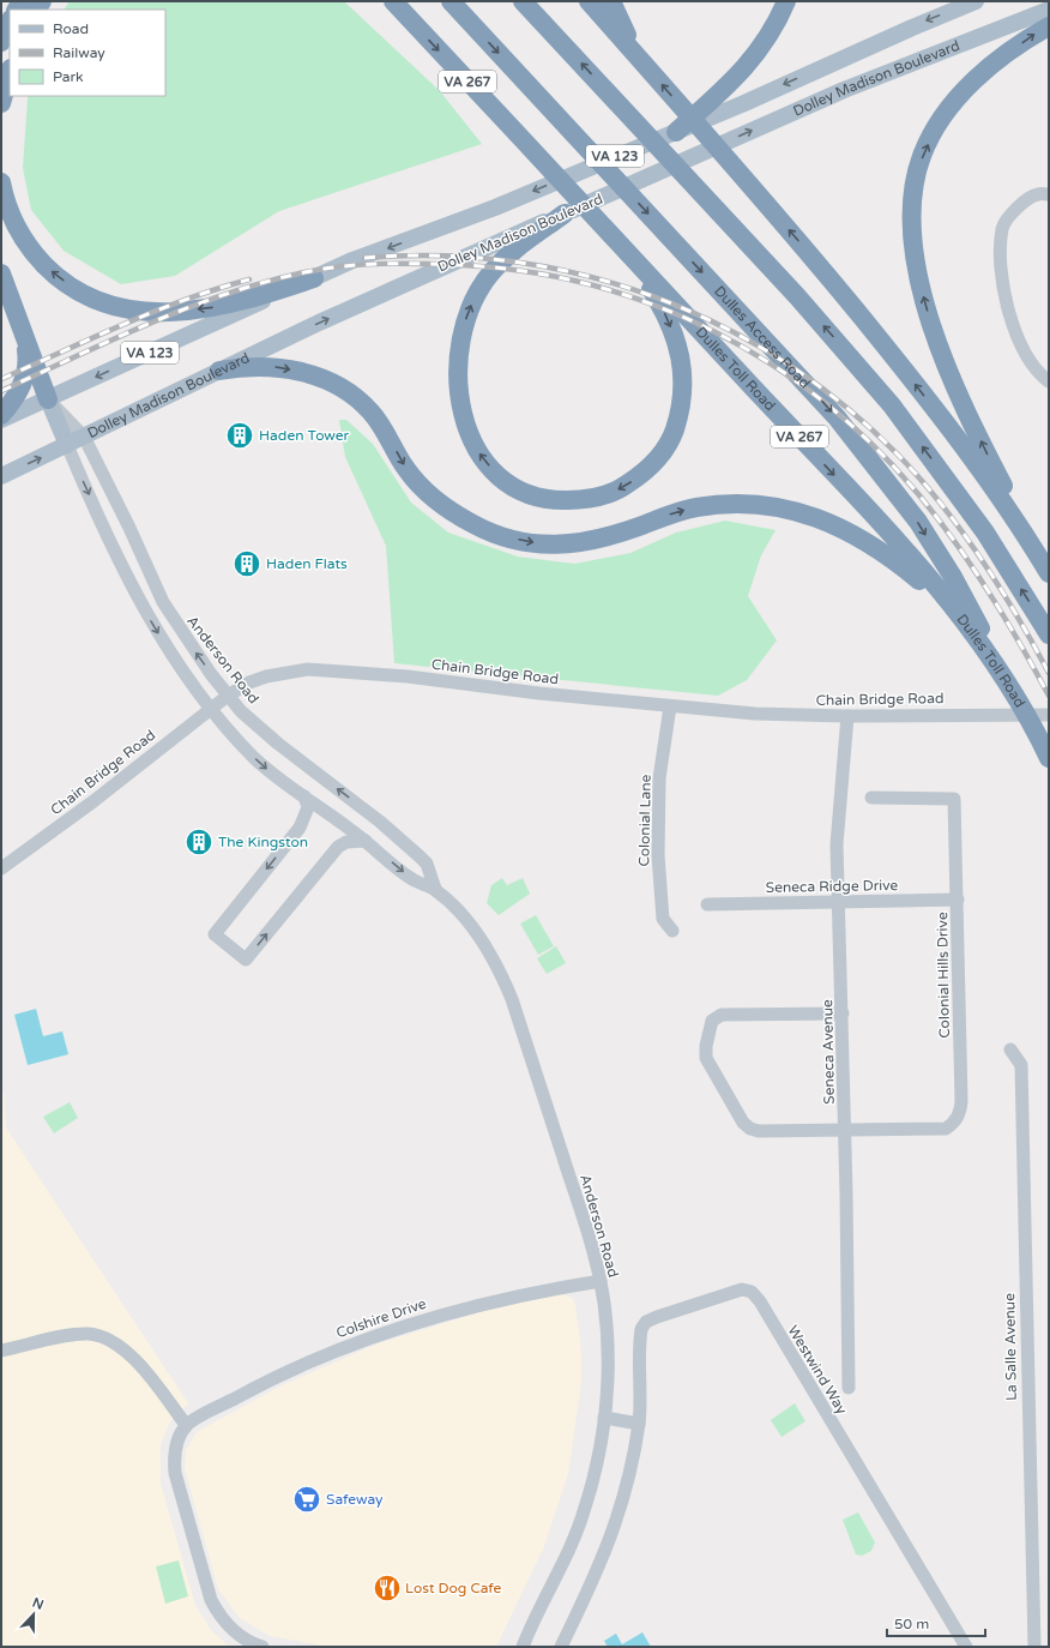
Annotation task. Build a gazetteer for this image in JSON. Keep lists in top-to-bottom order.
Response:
{
  "streets": {
    "highway": ["VA 267", "Dulles Access Road", "Dulles Toll Road"],
    "main road": ["Dolley Madison Boulevard", "VA 123"],
    "street": [
      "Anderson Road",
      "Chain Bridge Road",
      "Colonial Lane",
      "Seneca Ridge Drive",
      "Colonial Hills Drive",
      "Seneca Avenue",
      "Colshire Drive",
      "La Salle Avenue",
      "Westwind Way"
    ]
  },
  "crossings": [
    ["Dolley Madison Boulevard", "Anderson Road"],
    ["Dulles Access Road", "Dulles Toll Road"],
    ["Anderson Road", "Chain Bridge Road"],
    ["Anderson Road", "Colshire Drive"],
    ["Chain Bridge Road", "Colonial Lane"],
    ["Chain Bridge Road", "Seneca Avenue"],
    ["Seneca Ridge Drive", "Colonial Hills Drive"],
    ["Seneca Ridge Drive", "Seneca Avenue"],
    ["Colonial Hills Drive", "Seneca Avenue"]
  ],
  "places": {
    "building": ["Haden Tower", "Haden Flats", "The Kingston"],
    "supermarket": ["Safeway"],
    "restaurant": ["Lost Dog Cafe"]
  },
  "legend": ["Road", "Railway", "Park"],
  "scale_bar": "50 m",
  "north": "top"
}
